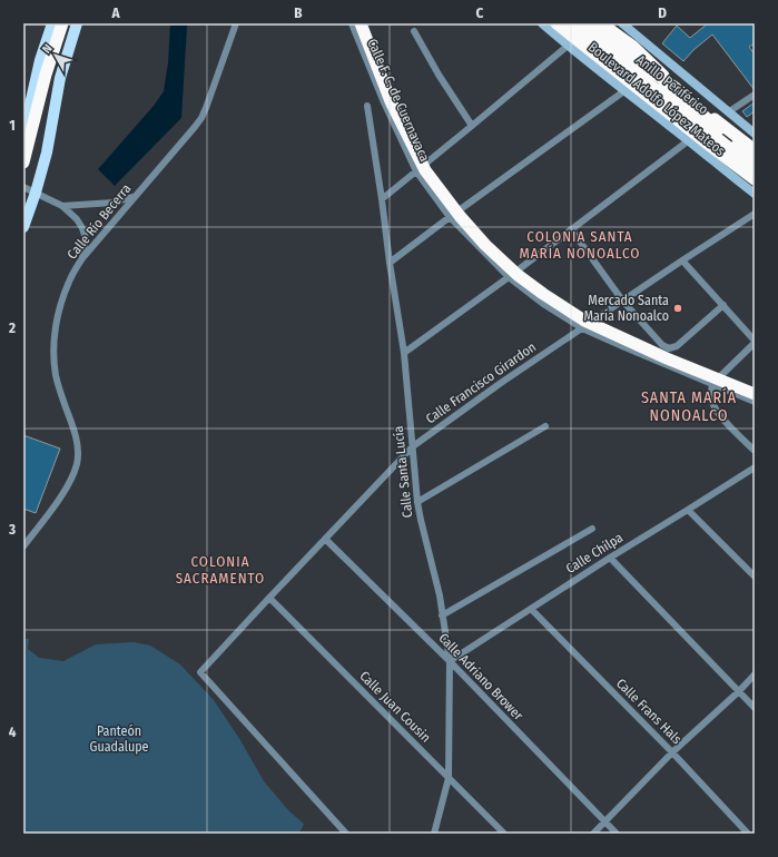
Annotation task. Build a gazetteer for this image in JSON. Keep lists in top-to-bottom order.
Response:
{
  "streets": {
    "highway": ["Anillo Periférico"],
    "main road": ["Boulevard Adolfo López Mateos"],
    "street": [
      "Calle F. C. de Cuernavaca",
      "Calle Río Becerra",
      "Calle Francisco Girardon",
      "Calle Santa Lucía",
      "Calle Chilpa",
      "Calle Adriano Brower",
      "Calle Juan Cousin",
      "Calle Frans Hals"
    ]
  },
  "crossings": [
    ["Calle F. C. de Cuernavaca", "Calle Francisco Girardon"],
    ["Calle Francisco Girardon", "Calle Santa Lucía"],
    ["Calle Francisco Girardon", "Calle Adriano Brower"],
    ["Calle Francisco Girardon", "Calle Juan Cousin"],
    ["Calle Santa Lucía", "Calle Chilpa"],
    ["Calle Santa Lucía", "Calle Adriano Brower"],
    ["Calle Santa Lucía", "Calle Juan Cousin"],
    ["Calle Chilpa", "Calle Adriano Brower"],
    ["Calle Chilpa", "Calle Frans Hals"]
  ],
  "districts": ["COLONIA SANTA MARÍA NONOALCO", "SANTA MARÍA NONOALCO", "COLONIA SACRAMENTO"],
  "parks": ["Panteón Guadalupe"],
  "places": ["Mercado Santa María Nonoalco"],
  "north": "top left",
  "grid": {
    "columns": [
      "A",
      "B",
      "C",
      "D"
    ],
    "rows": [
      "1",
      "2",
      "3",
      "4"
    ]
  }
}
